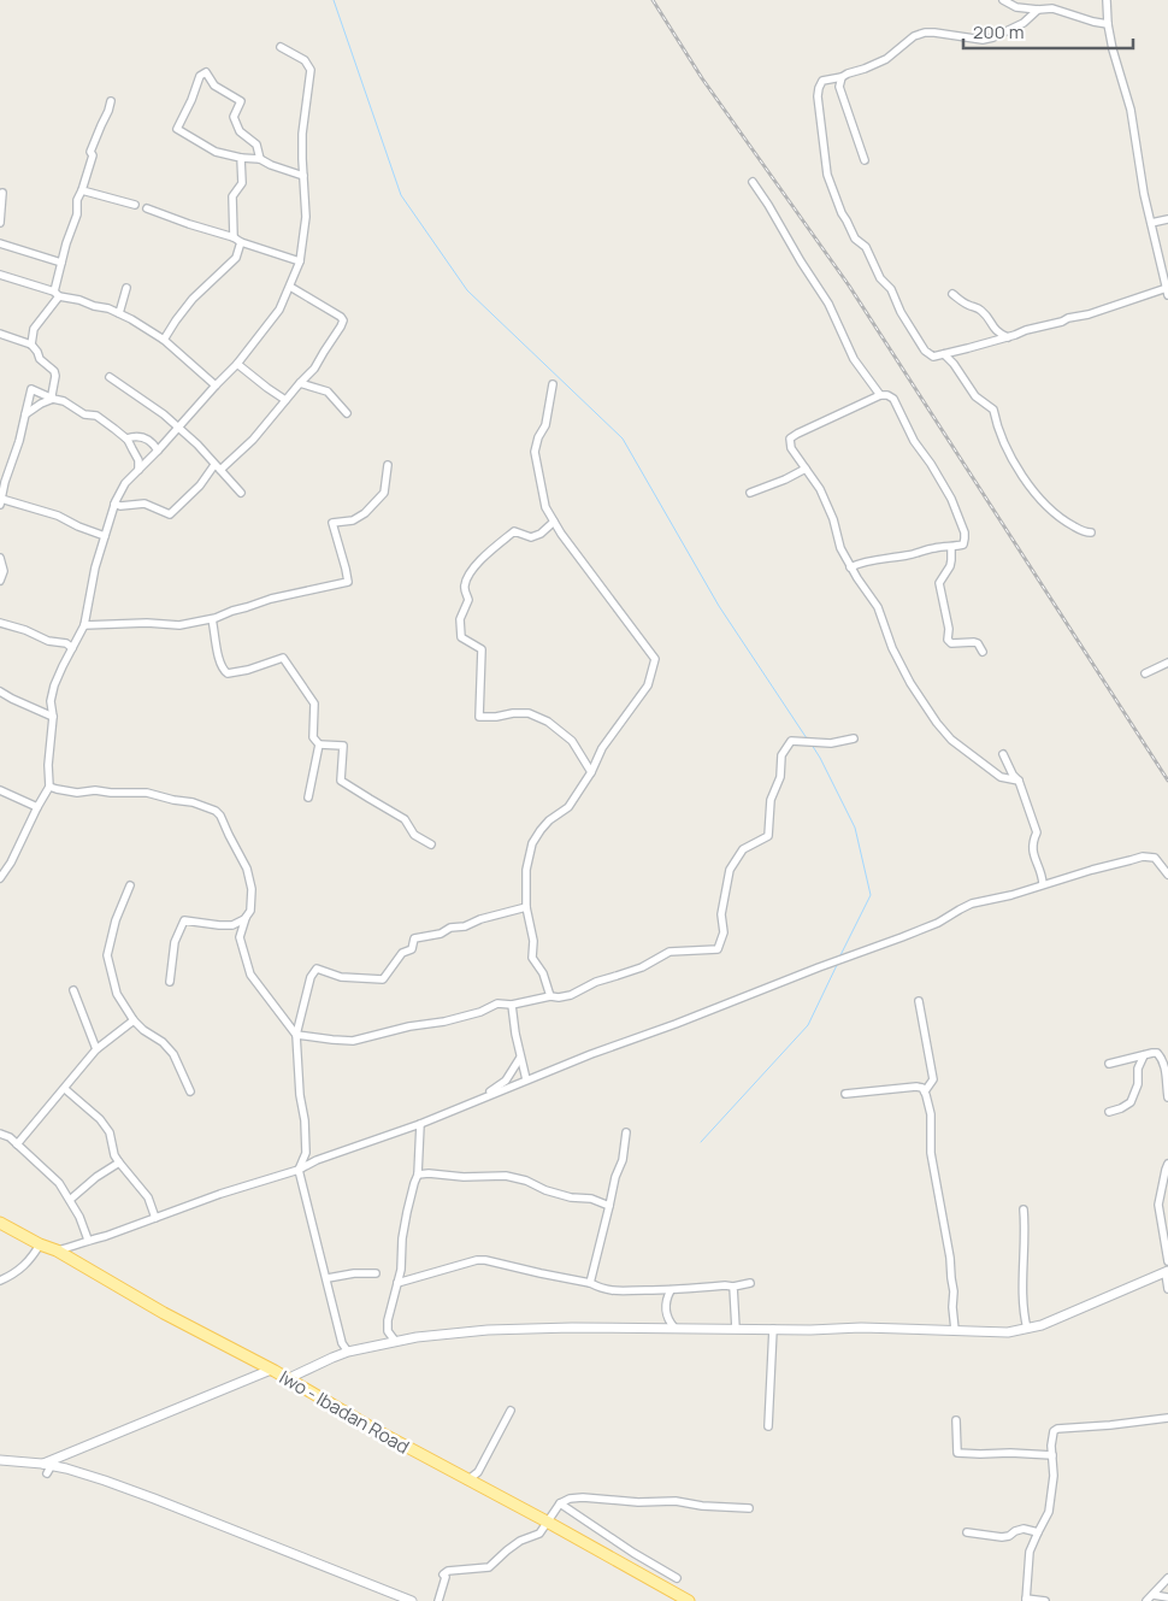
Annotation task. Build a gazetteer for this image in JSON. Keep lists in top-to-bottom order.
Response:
{
  "streets": {
    "main road": ["Iwo - Ibadan Road"]
  },
  "scale_bar": "200 m"
}
